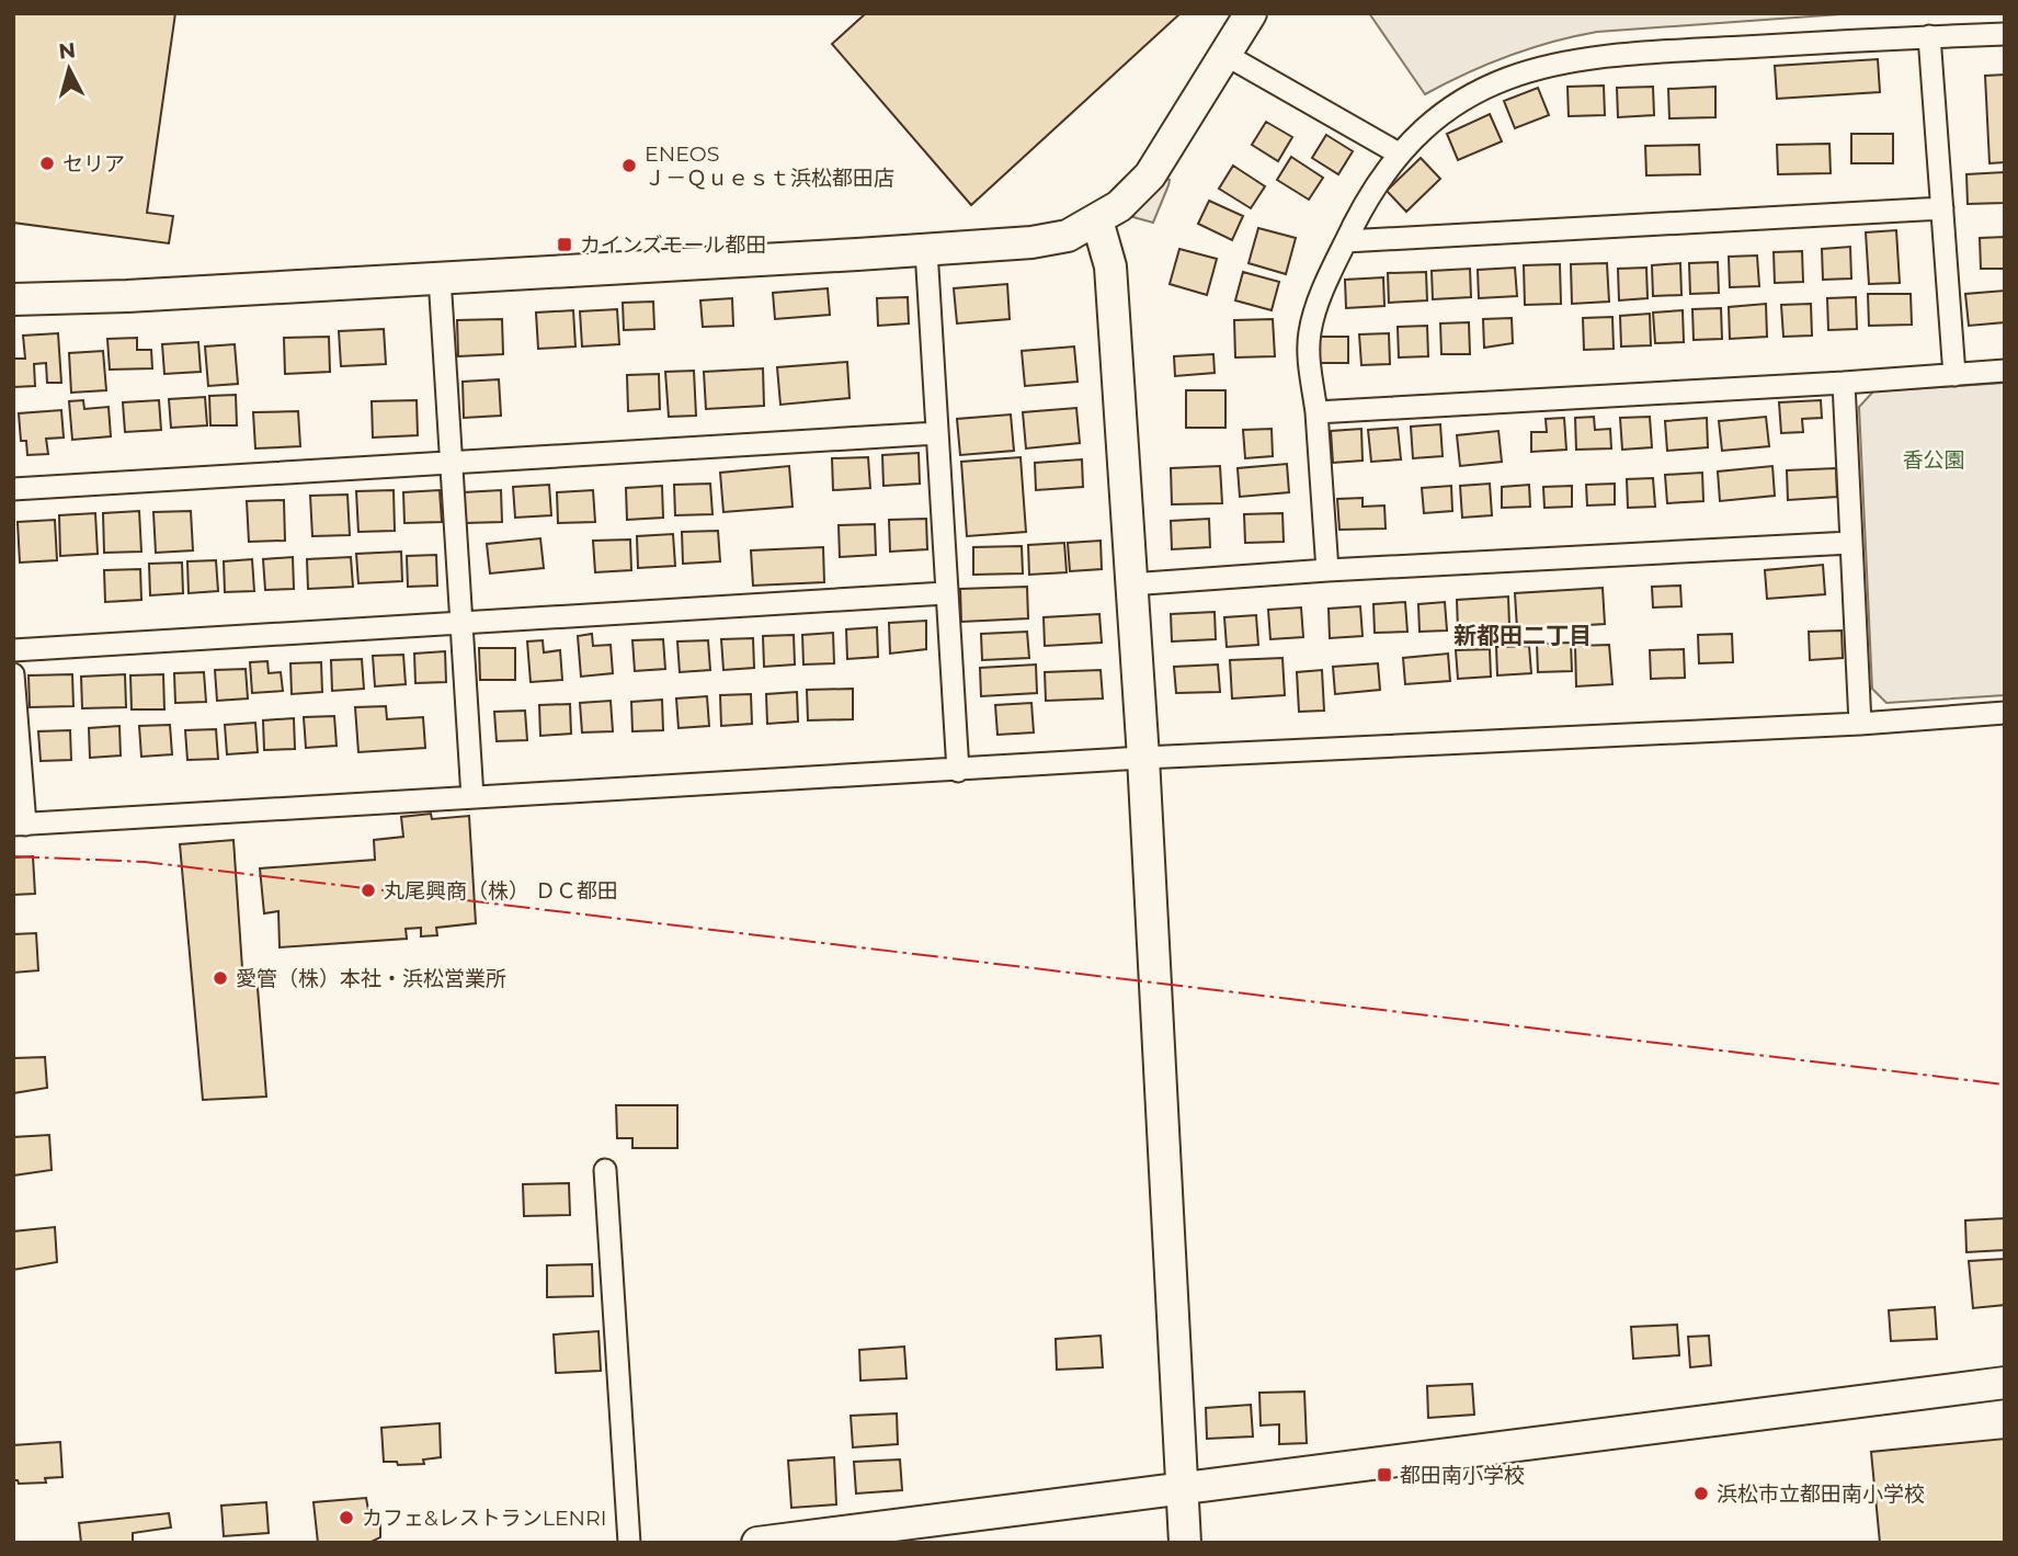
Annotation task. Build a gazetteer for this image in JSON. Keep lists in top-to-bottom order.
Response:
{
  "districts": ["新都田二丁目"],
  "parks": ["香公園"],
  "places": {
    "other": [
      "セリア",
      "ENEOS Ｊ－Ｑｕｅｓｔ浜松都田店",
      "丸尾興商（株） ＤＣ都田",
      "愛管（株）本社・浜松営業所",
      "浜松市立都田南小学校",
      "カフェ&レストランLENRI"
    ],
    "transit": ["カインズモール都田", "都田南小学校"]
  },
  "north": "top"
}
